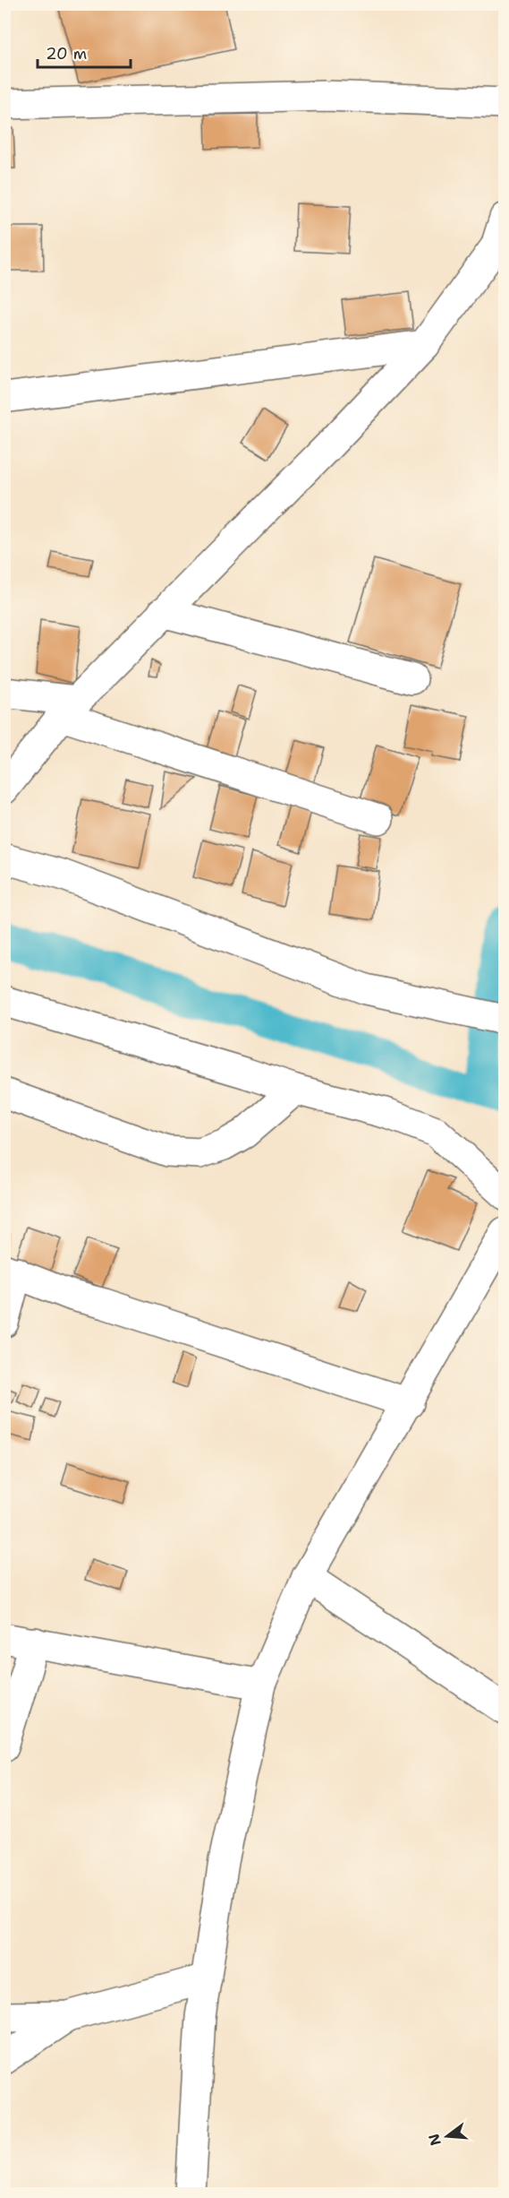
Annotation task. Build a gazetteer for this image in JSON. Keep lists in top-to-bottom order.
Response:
{
  "scale_bar": "20 m",
  "north": "left"
}
